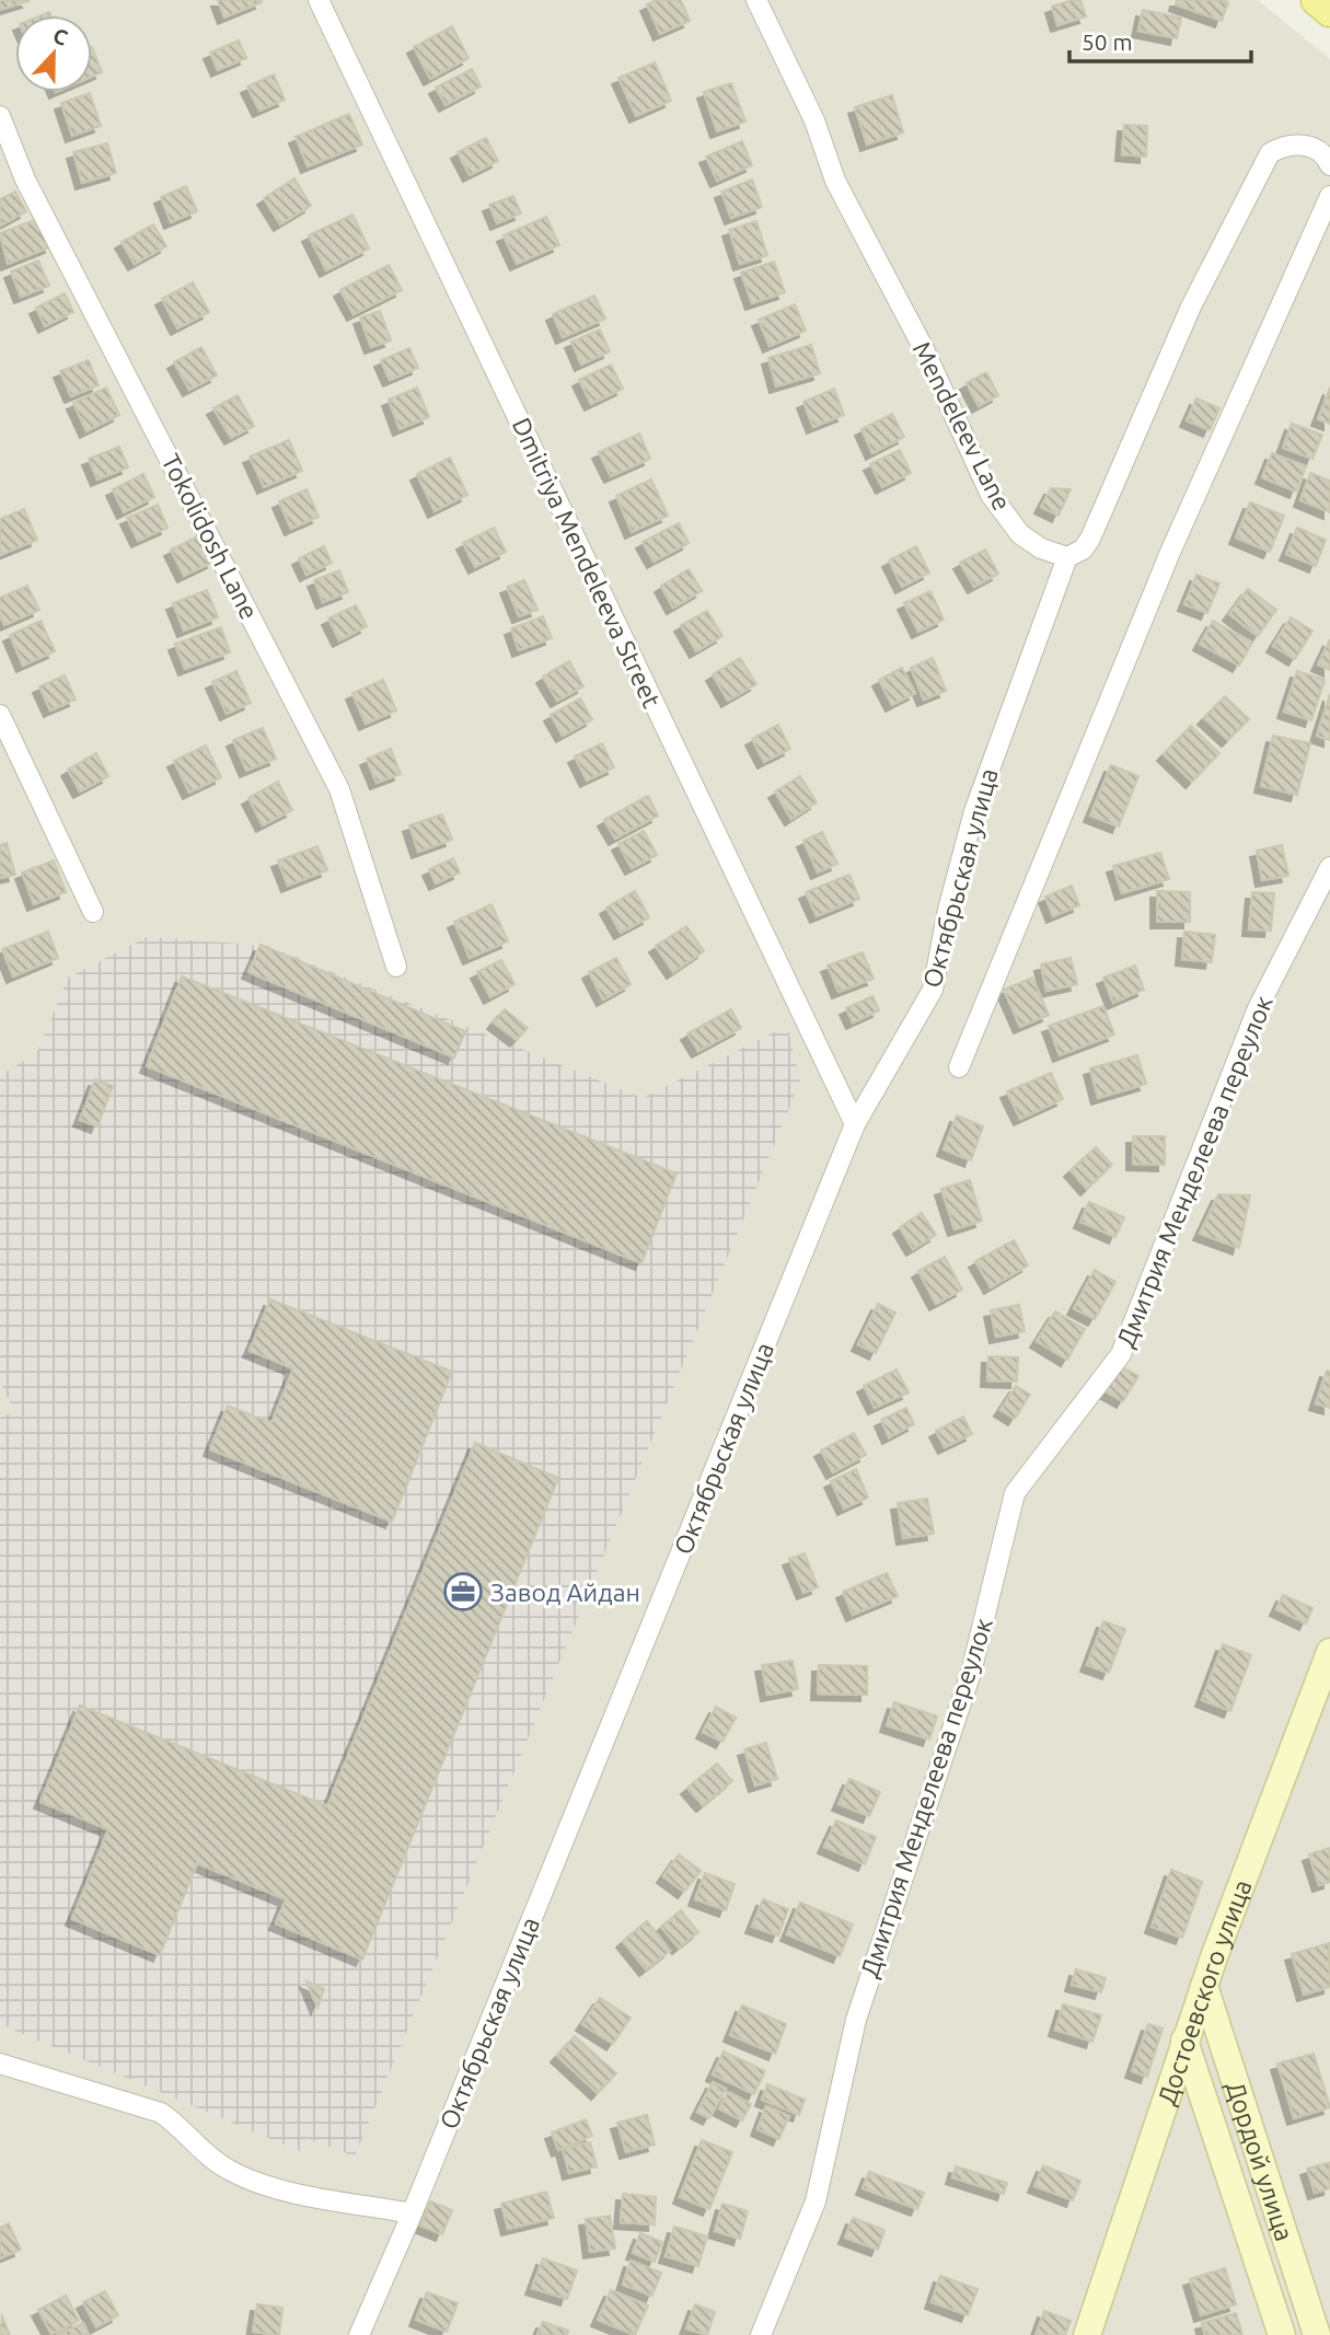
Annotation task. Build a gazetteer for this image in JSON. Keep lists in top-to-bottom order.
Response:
{
  "streets": {
    "street": [
      "Mendeleev Lane",
      "Tokolidosh Lane",
      "Dmitriya Mendeleeva Street",
      "Октябрьская улица",
      "Дмитрия Менделеева переулок",
      "Достоевского улица",
      "Дордой улица"
    ]
  },
  "crossings": [
    ["Mendeleev Lane", "Октябрьская улица"],
    ["Dmitriya Mendeleeva Street", "Октябрьская улица"],
    ["Достоевского улица", "Дордой улица"]
  ],
  "places": {
    "office": ["Завод Айдан"]
  },
  "scale_bar": "50 m",
  "north": "top"
}
